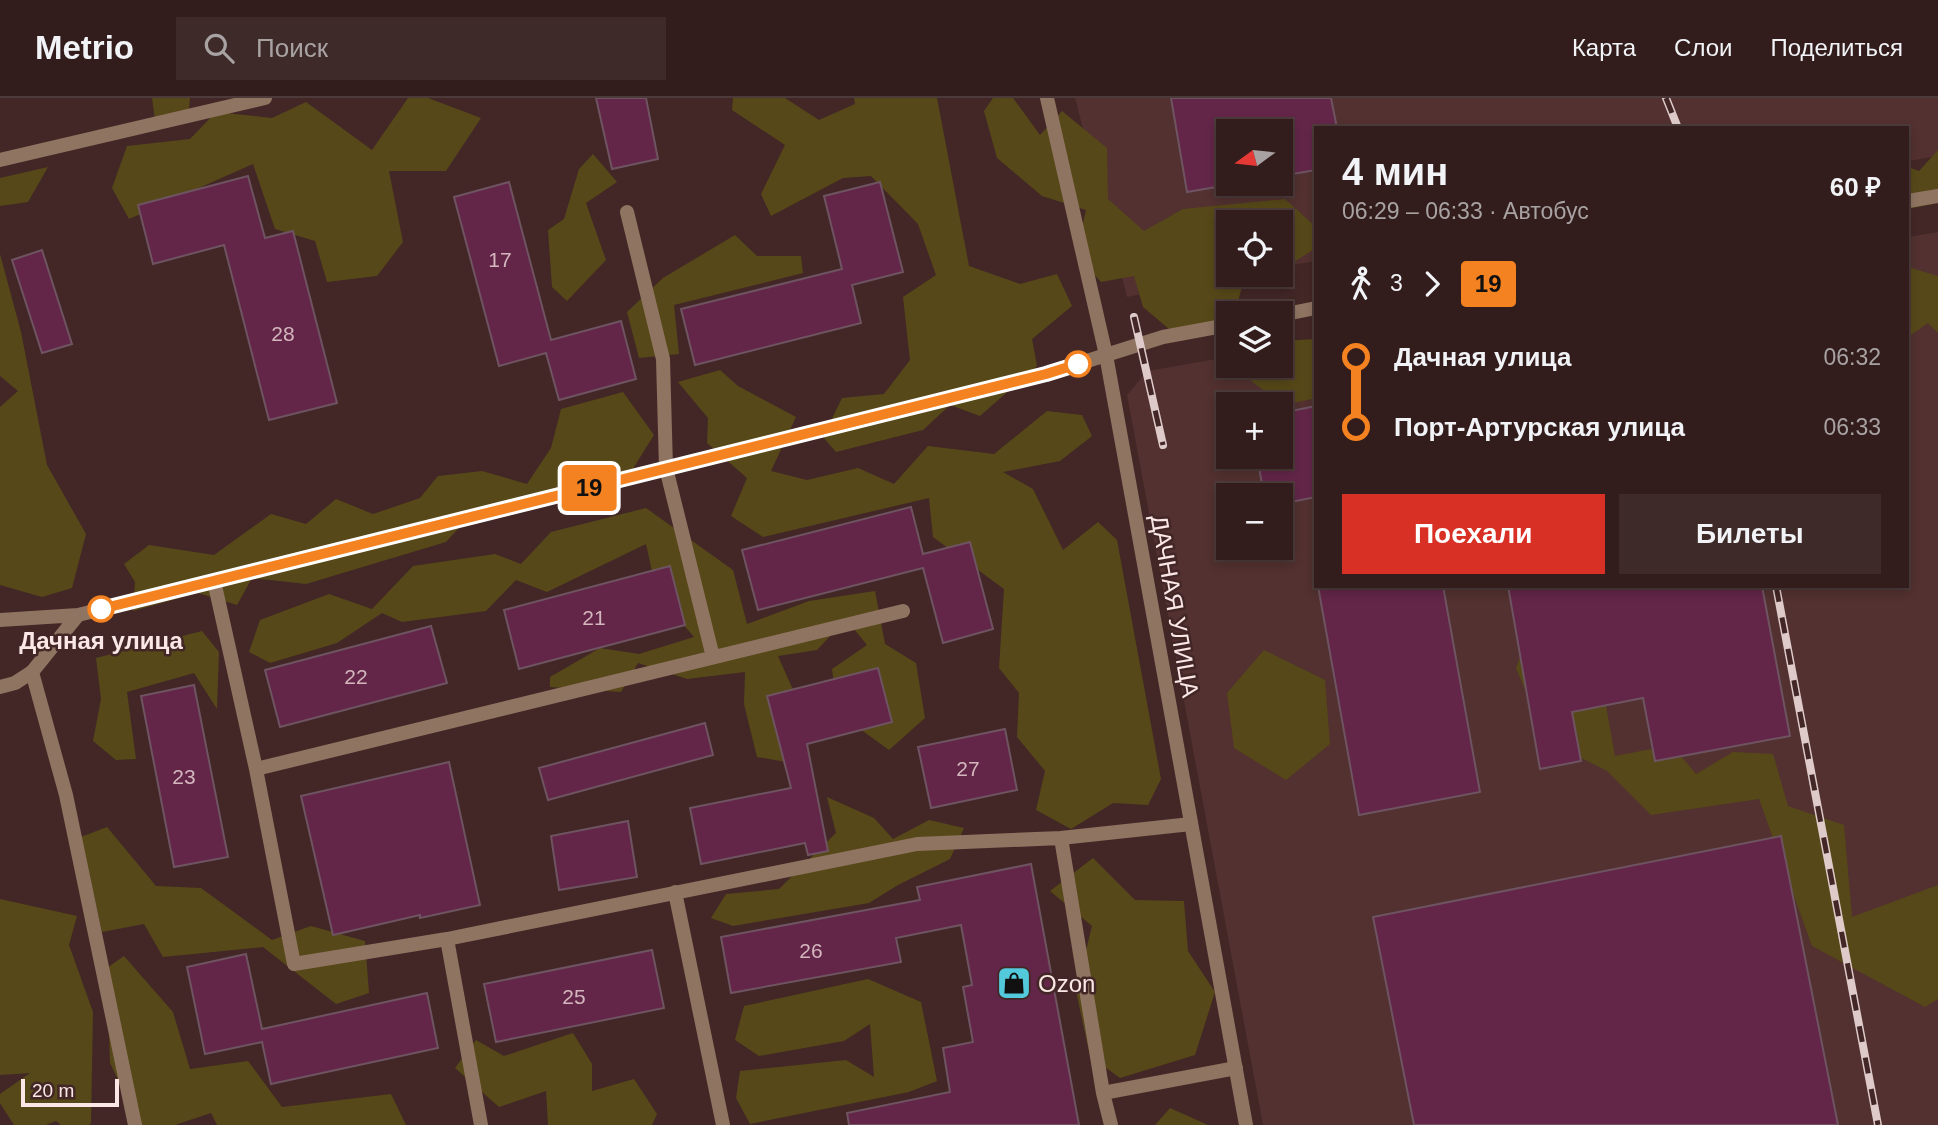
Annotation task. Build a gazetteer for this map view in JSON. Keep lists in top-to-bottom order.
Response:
{
  "streets": {
    "street": ["ДАЧНАЯ УЛИЦА"]
  },
  "places": {
    "other": ["Дачная улица"],
    "shop": ["Ozon"]
  },
  "lines": ["bus line 19"],
  "house_numbers": [
    "17",
    "28",
    "21",
    "22",
    "27",
    "23",
    "26",
    "25"
  ],
  "scale_bar": "20 m",
  "north": "left",
  "page": {
    "header": "Metrio",
    "search": "Поиск",
    "nav": ["Карта", "Слои", "Поделиться"],
    "on_map": "19",
    "map_buttons": ["+", "−"],
    "heading": ["4 мин", "06:29 – 06:33 · Автобус", "60 ₽"],
    "legs": ["3", "19"],
    "list": [
      {
        "name": "Дачная улица",
        "value": "06:32"
      },
      {
        "name": "Порт-Артурская улица",
        "value": "06:33"
      }
    ],
    "buttons": ["Поехали", "Билеты"],
    "scale": "20 m"
  }
}
